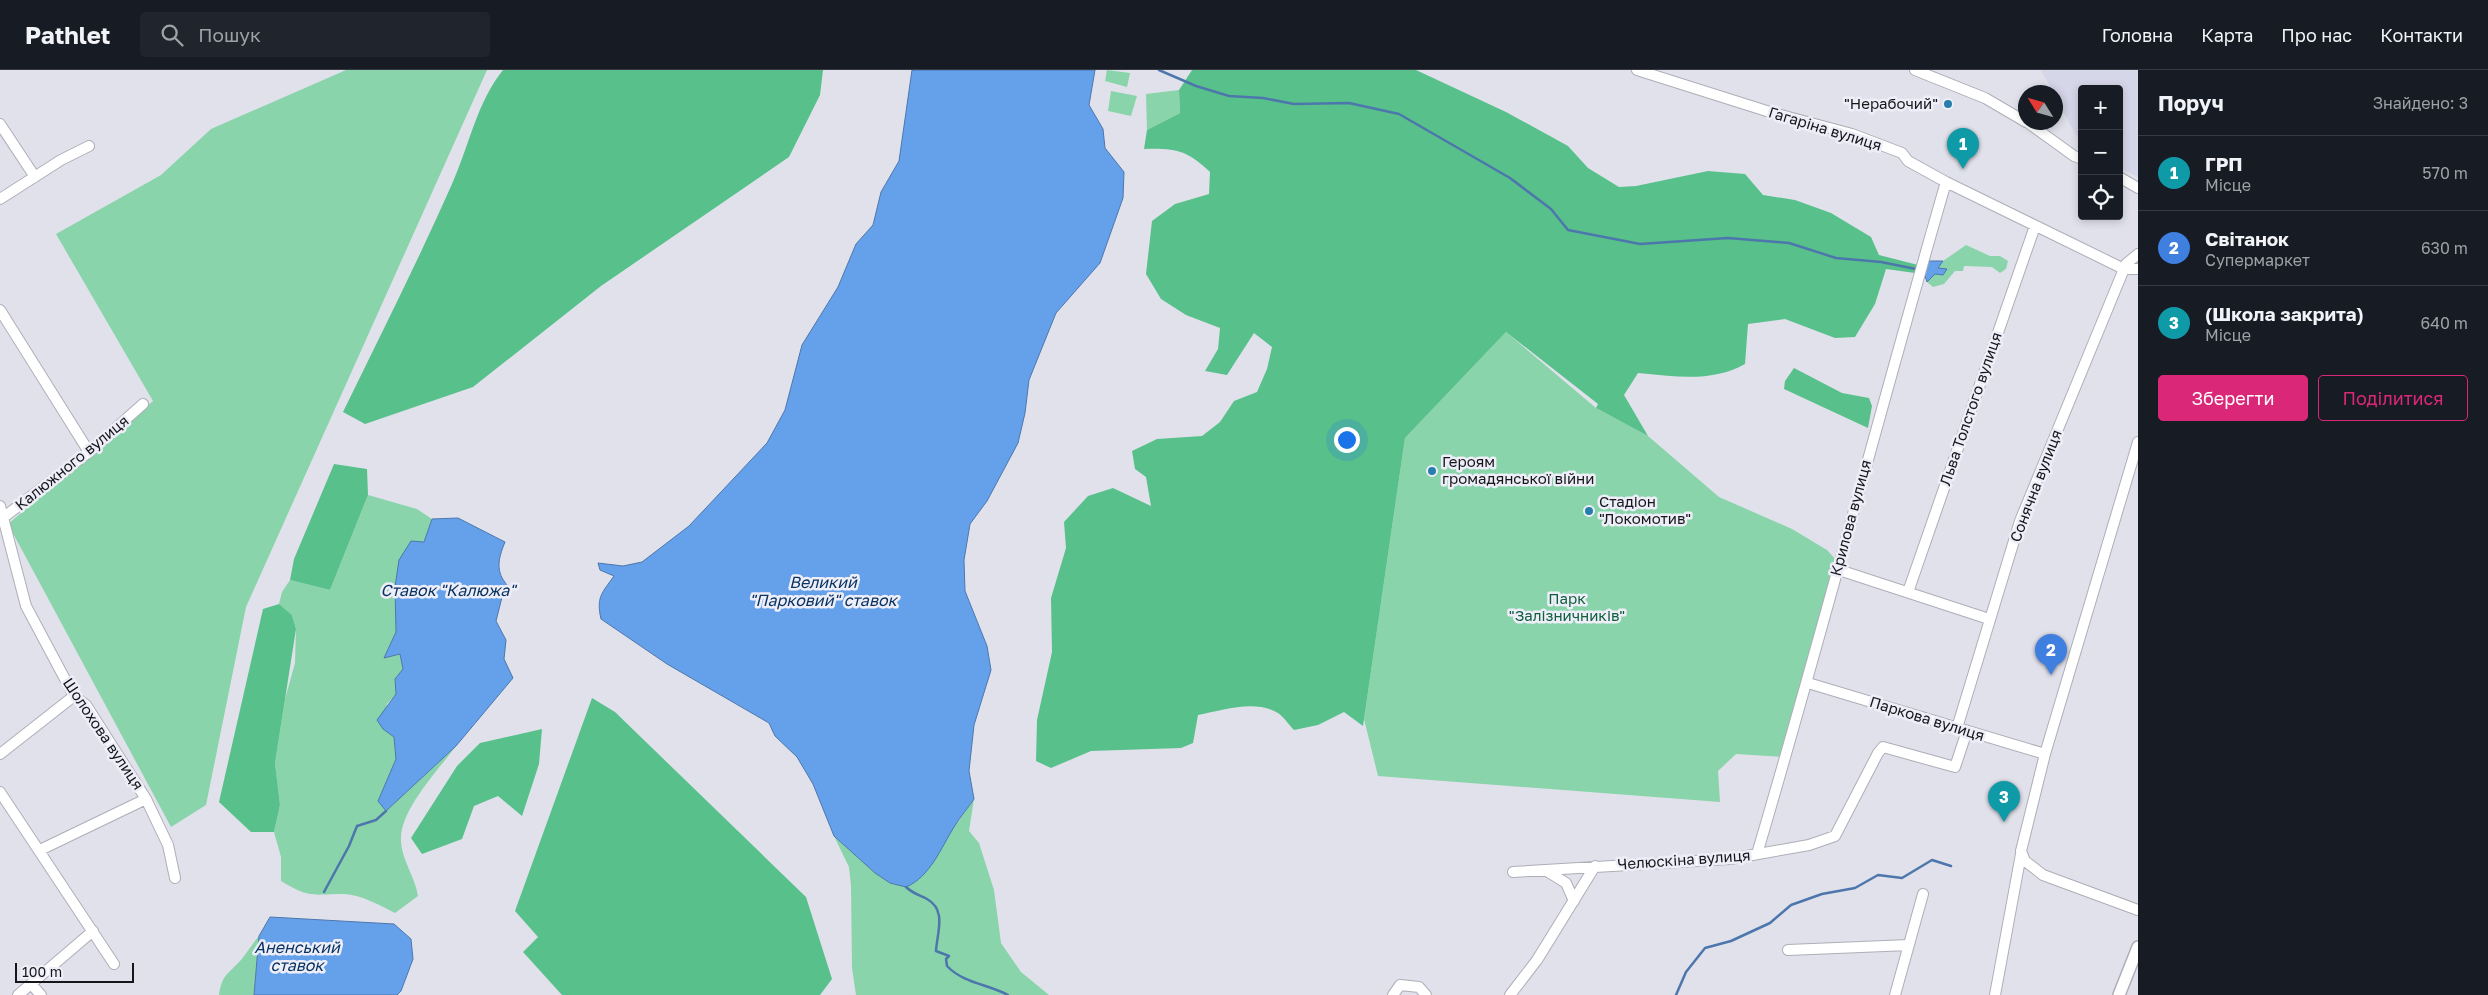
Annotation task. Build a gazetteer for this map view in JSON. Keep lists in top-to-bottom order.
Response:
{
  "streets": {
    "street": [
      "Гагаріна вулиця",
      "Льва Толстого вулиця",
      "Калюжного вулиця",
      "Сонячна вулиця",
      "Крилова вулиця",
      "Паркова вулиця",
      "Шолохова вулиця",
      "Челюскіна вулиця"
    ]
  },
  "crossings": [
    ["Гагаріна вулиця", "Льва Толстого вулиця"],
    ["Гагаріна вулиця", "Сонячна вулиця"],
    ["Гагаріна вулиця", "Крилова вулиця"],
    ["Калюжного вулиця", "Шолохова вулиця"],
    ["Сонячна вулиця", "Паркова вулиця"],
    ["Сонячна вулиця", "Челюскіна вулиця"],
    ["Крилова вулиця", "Паркова вулиця"],
    ["Крилова вулиця", "Челюскіна вулиця"]
  ],
  "water": ["Великий \"Парковий\" ставок", "Ставок \"Калюжа\"", "Аненський ставок"],
  "parks": ["Парк \"Залізничників\""],
  "places": ["\"Нерабочий\"", "Героям громадянської війни", "Стадіон \"Локомотив\""],
  "scale_bar": "100 m",
  "north": "top left",
  "page": {
    "header": "Pathlet",
    "search": "Пошук",
    "nav": [
      "Головна",
      "Карта",
      "Про нас",
      "Контакти"
    ],
    "heading": ["Поруч", "Знайдено: 3"],
    "map_buttons": ["+", "−"],
    "pins": ["1", "2", "3"],
    "list": [
      {
        "mark": "1",
        "name": "ГРП",
        "note": "Місце",
        "value": "570 m"
      },
      {
        "mark": "2",
        "name": "Світанок",
        "note": "Супермаркет",
        "value": "630 m"
      },
      {
        "mark": "3",
        "name": "(Школа закрита)",
        "note": "Місце",
        "value": "640 m"
      }
    ],
    "buttons": ["Зберегти", "Поділитися"],
    "scale": "100 m"
  }
}
